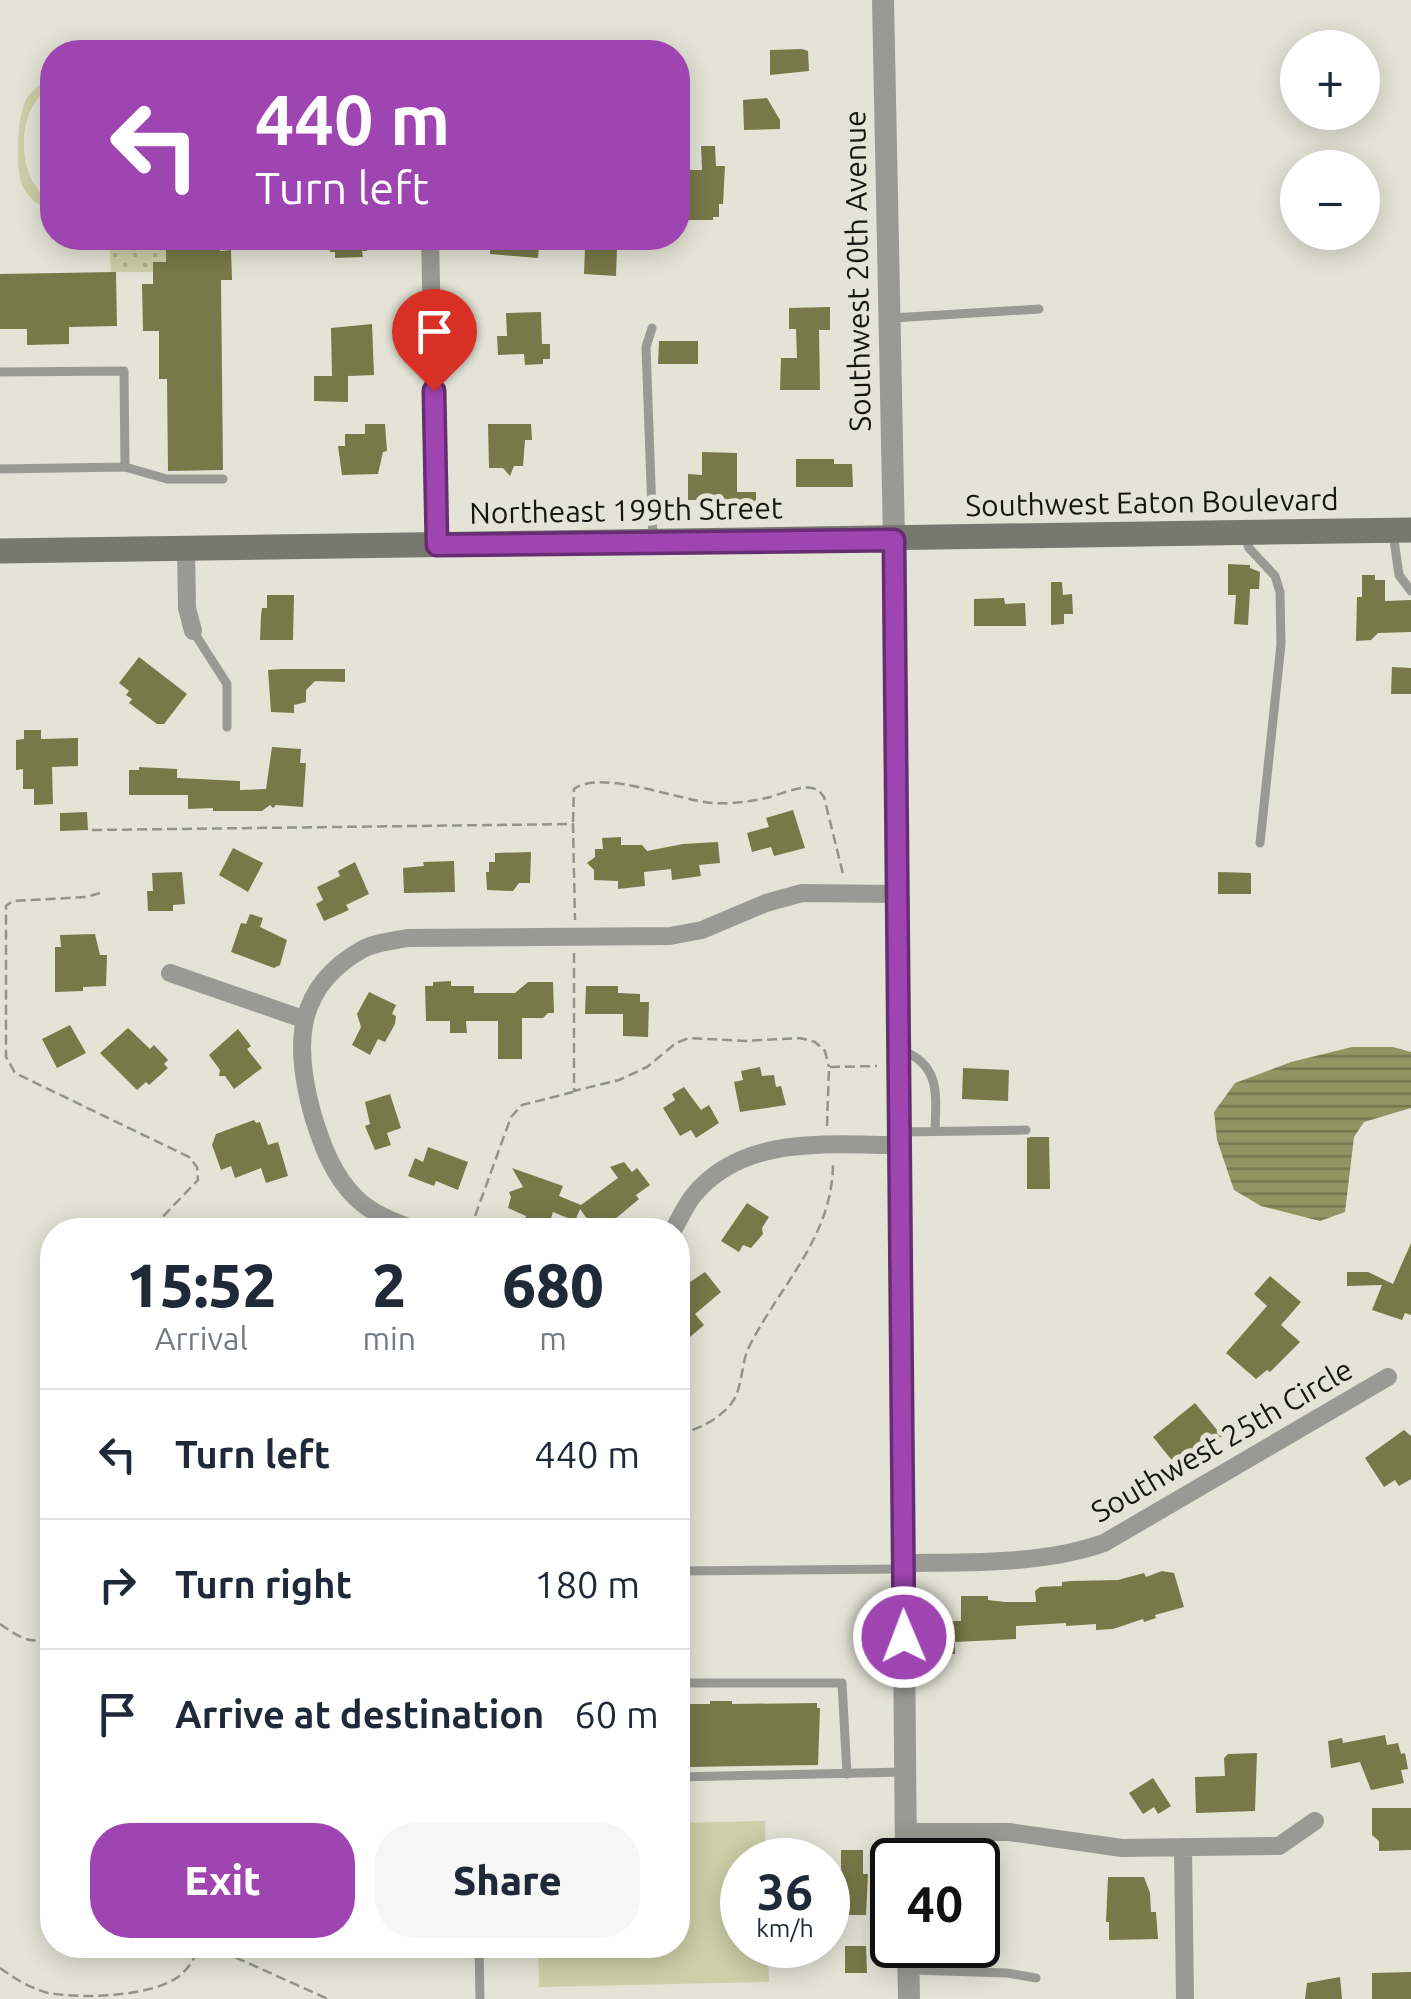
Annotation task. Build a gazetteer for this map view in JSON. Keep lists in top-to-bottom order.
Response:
{
  "streets": {
    "main road": ["Southwest Eaton Boulevard", "Northeast 199th Street"],
    "street": ["Southwest 20th Avenue", "Southwest 25th Circle"]
  },
  "crossings": [
    ["Southwest 20th Avenue", "Southwest Eaton Boulevard"],
    ["Southwest 20th Avenue", "Northeast 199th Street"],
    ["Southwest 20th Avenue", "Southwest 25th Circle"],
    ["Southwest Eaton Boulevard", "Northeast 199th Street"]
  ],
  "page": {
    "map_buttons": ["+", "−"],
    "turn": ["440 m", "Turn left"],
    "eta": [
      "15:52",
      "Arrival",
      "2",
      "min",
      "680",
      "m"
    ],
    "list": [
      {
        "name": "Turn left",
        "value": "440 m"
      },
      {
        "name": "Turn right",
        "value": "180 m"
      },
      {
        "name": "Arrive at destination",
        "value": "60 m"
      }
    ],
    "buttons": ["Exit", "Share"],
    "speed": "36 km/h",
    "limit": "40"
  }
}
